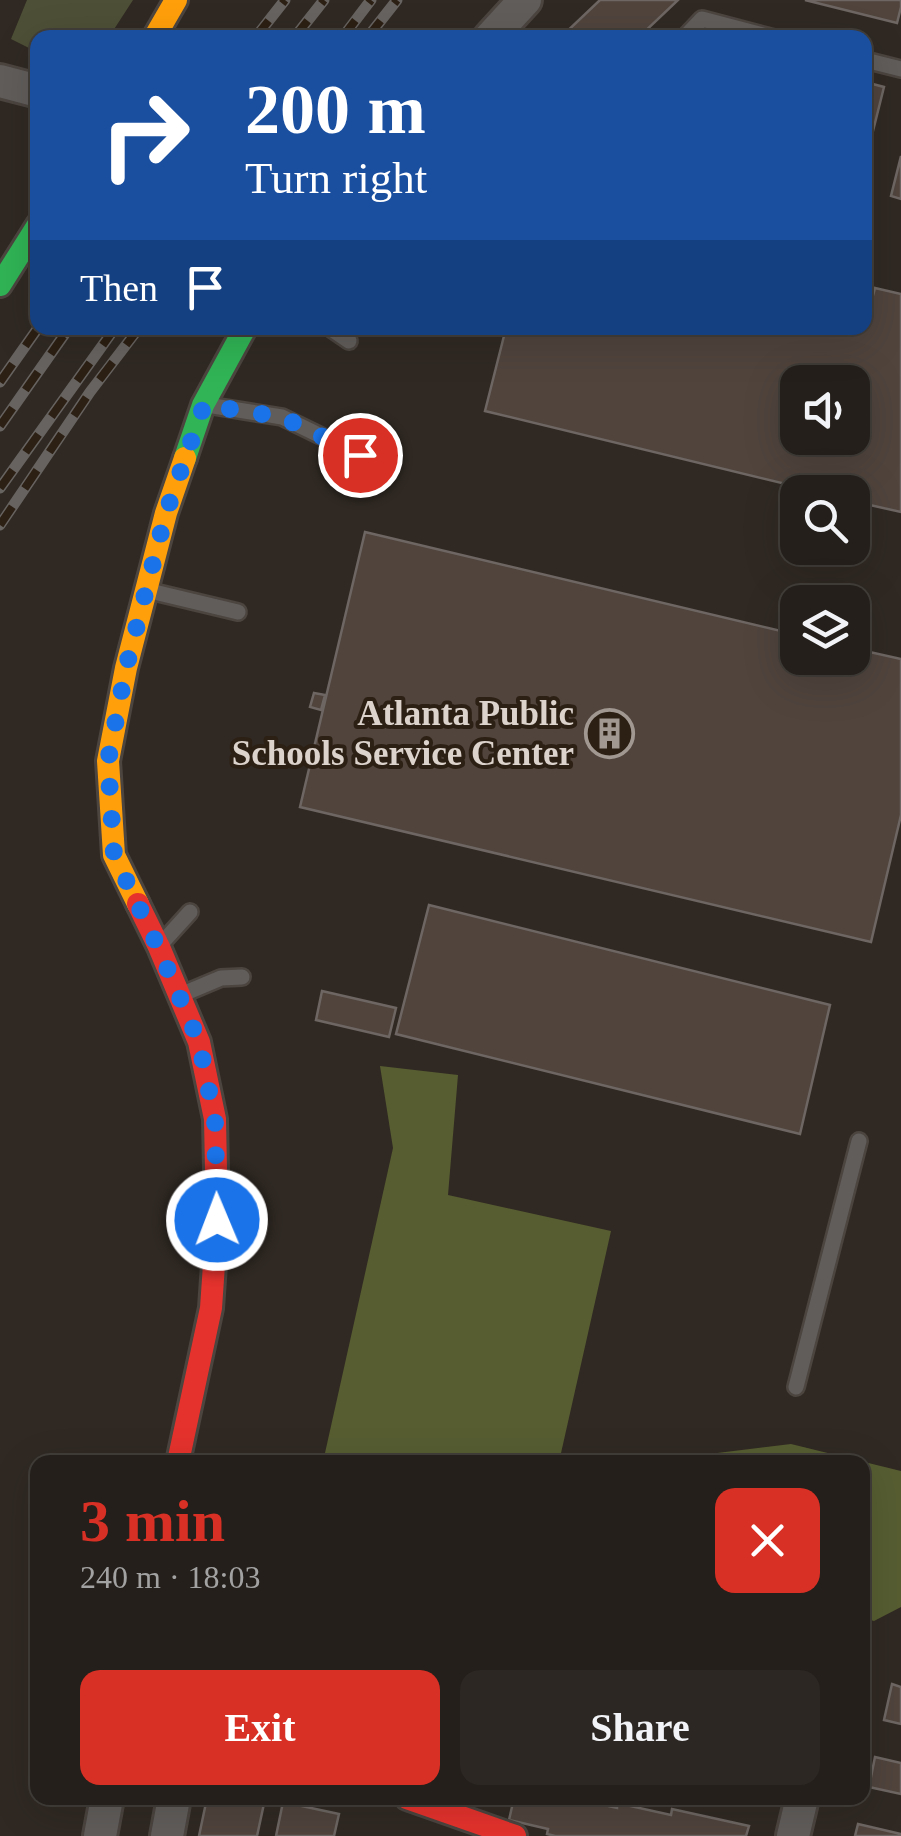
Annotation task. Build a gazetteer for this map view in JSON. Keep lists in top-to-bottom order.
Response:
{
  "places": {
    "building": ["Atlanta Public Schools Service Center"]
  },
  "page": {
    "turn": ["200 m", "Turn right"],
    "then": "Then",
    "heading": ["3 min", "240 m · 18:03"],
    "buttons": ["Exit", "Share"]
  }
}
